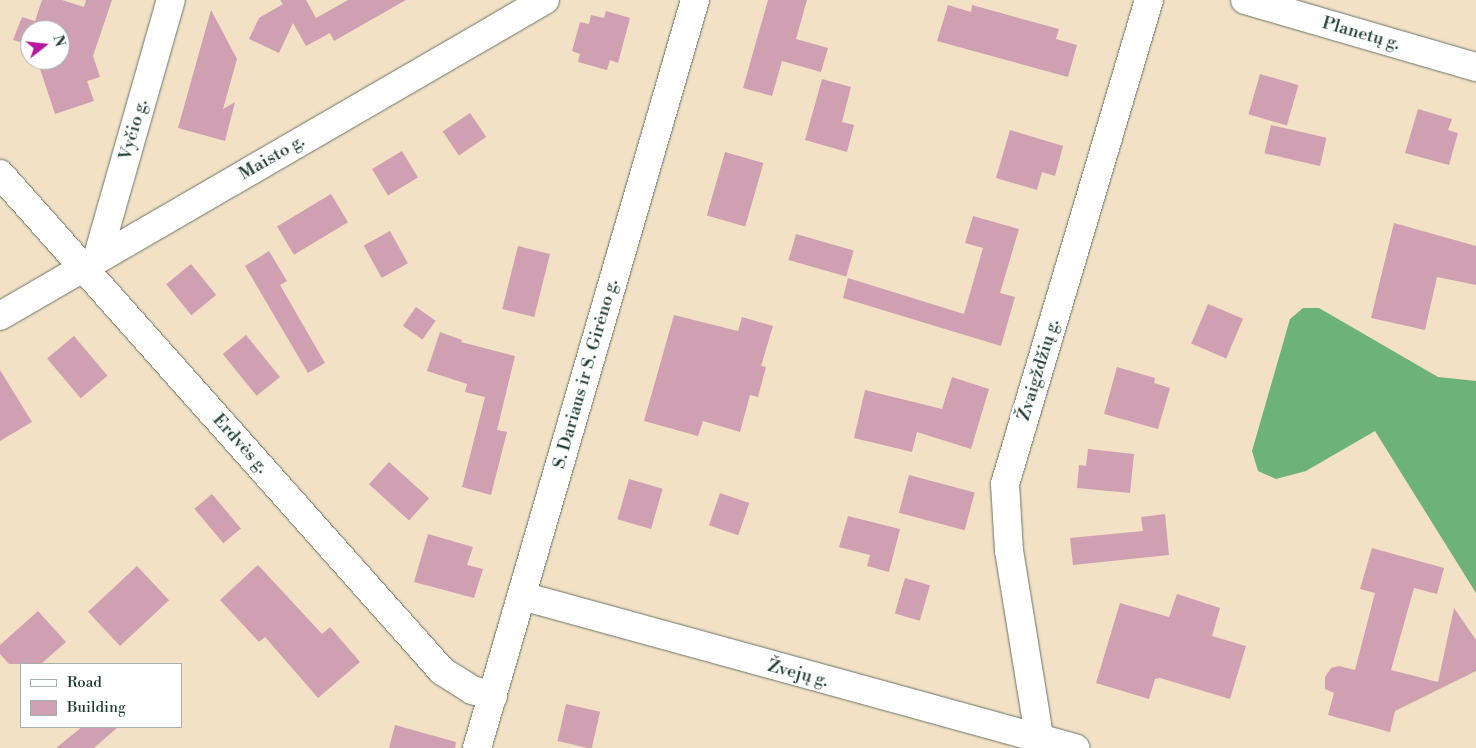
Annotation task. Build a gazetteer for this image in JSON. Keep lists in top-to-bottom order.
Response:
{
  "streets": {
    "street": [
      "Planetų g.",
      "Vyčio g.",
      "Maisto g.",
      "Žvaigždžių g.",
      "S. Dariaus ir S. Girėno g.",
      "Erdvės g.",
      "Žvejų g."
    ]
  },
  "crossings": [
    ["Vyčio g.", "Maisto g."],
    ["Vyčio g.", "Erdvės g."],
    ["Maisto g.", "Erdvės g."],
    ["Žvaigždžių g.", "Žvejų g."],
    ["S. Dariaus ir S. Girėno g.", "Erdvės g."],
    ["S. Dariaus ir S. Girėno g.", "Žvejų g."]
  ],
  "legend": ["Road", "Building"],
  "north": "right"
}
